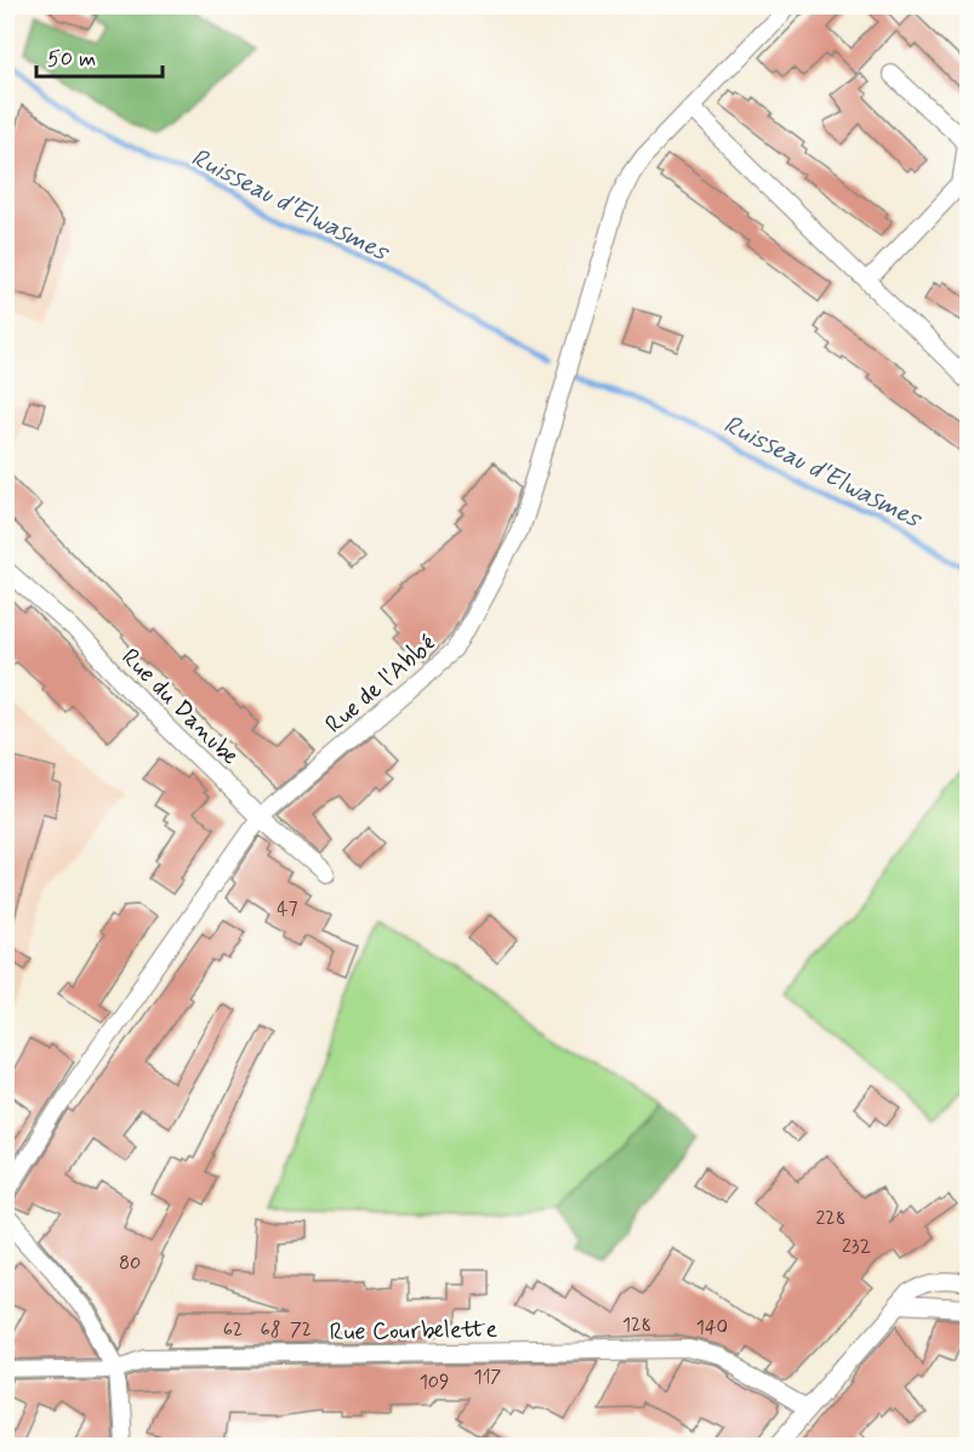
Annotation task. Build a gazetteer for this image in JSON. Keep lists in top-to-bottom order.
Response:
{
  "streets": {
    "street": ["Rue de l'Abbé", "Rue du Danube", "Rue Courbelette"]
  },
  "crossings": [
    ["Rue de l'Abbé", "Rue du Danube"]
  ],
  "water": ["Ruisseau d'Elwasmes"],
  "house_numbers": [
    "47",
    "228",
    "232",
    "80",
    "128",
    "140",
    "62",
    "68",
    "72",
    "117",
    "109"
  ],
  "scale_bar": "50 m"
}
